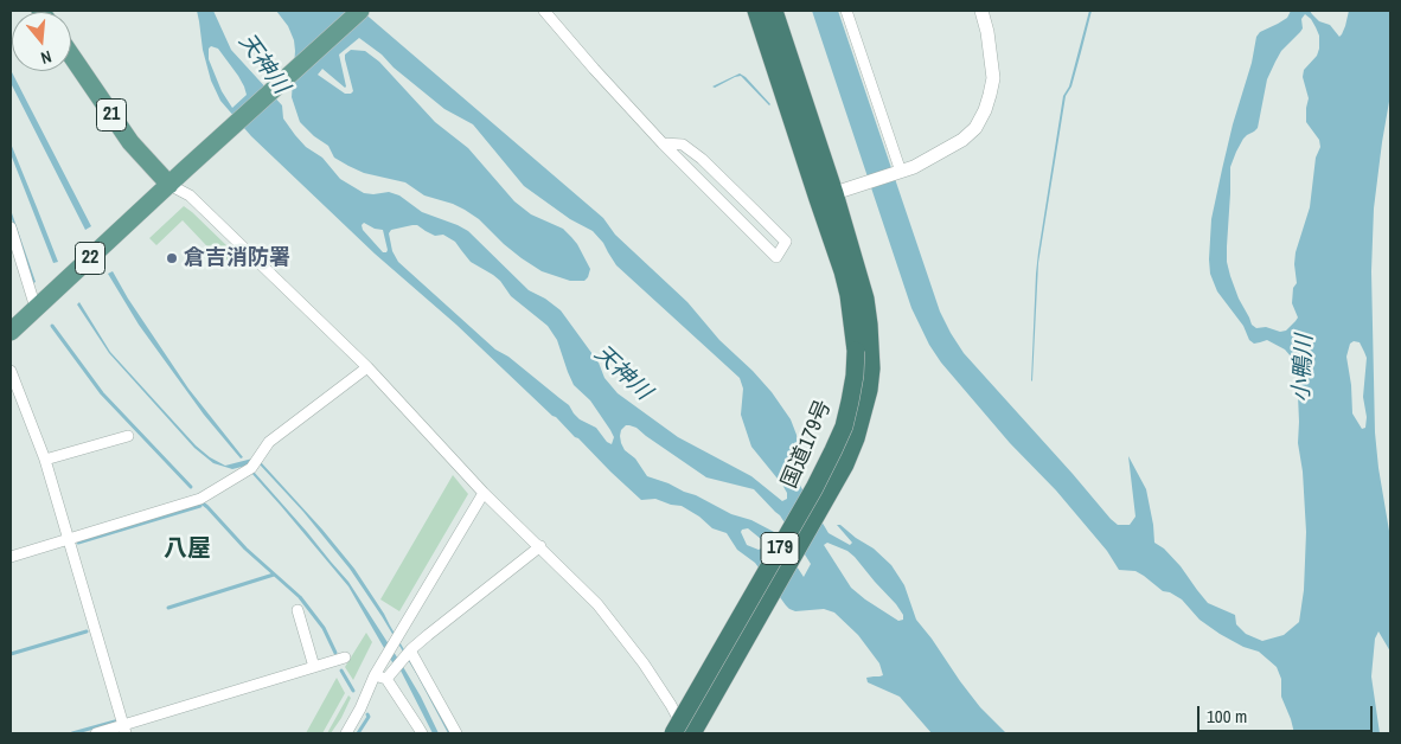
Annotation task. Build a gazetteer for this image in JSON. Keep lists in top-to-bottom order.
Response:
{
  "streets": {
    "highway": ["国道179号", "179"],
    "main road": ["21", "22"]
  },
  "crossings": [
    ["21", "22"]
  ],
  "districts": ["八屋"],
  "water": ["天神川", "小鴨川"],
  "places": ["倉吉消防署"],
  "scale_bar": "100 m",
  "north": "bottom"
}
